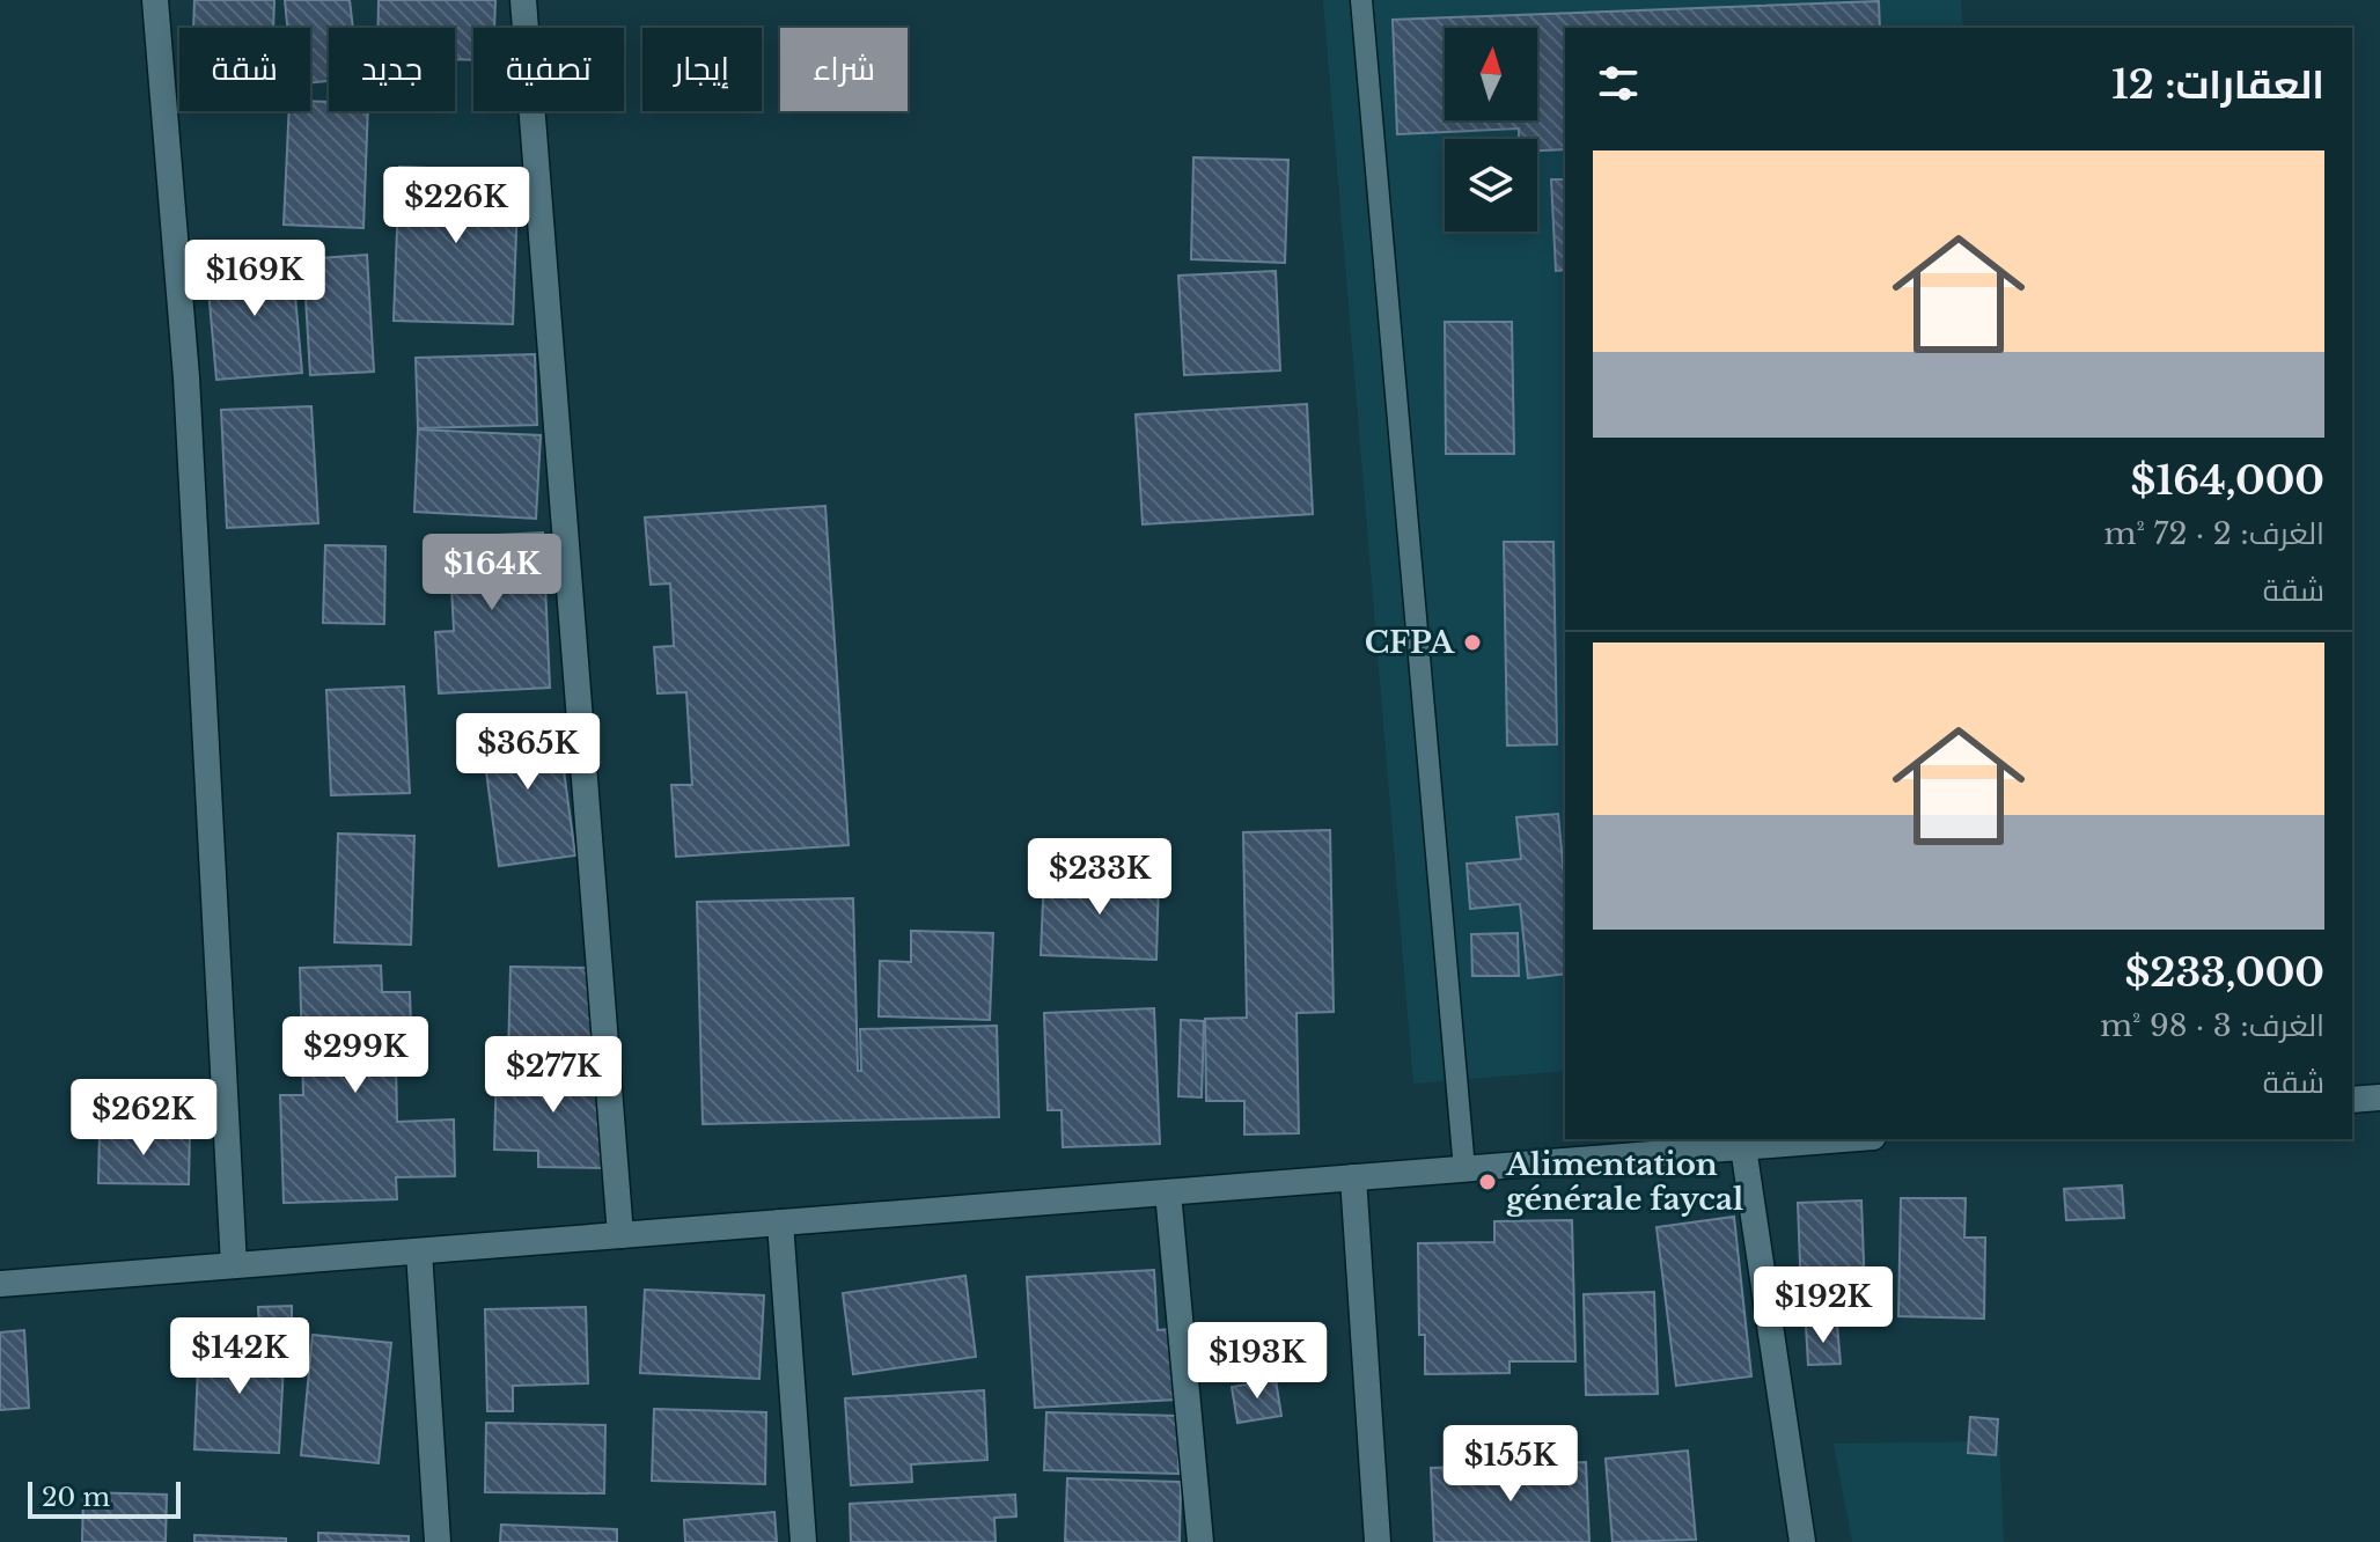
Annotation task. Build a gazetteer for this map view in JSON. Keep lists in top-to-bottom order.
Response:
{
  "places": ["CFPA", "Alimentation générale faycal"],
  "scale_bar": "20 m",
  "north": "top",
  "page": {
    "chip": [
      "شراء",
      "إيجار",
      "تصفية",
      "جديد",
      "شقة"
    ],
    "heading": "العقارات: 12",
    "list": [
      {
        "name": "$164,000",
        "note": "الغرف: 2 · 72 m² · شقة"
      },
      {
        "name": "$233,000",
        "note": "الغرف: 3 · 98 m² · شقة"
      }
    ],
    "price": [
      "$226K",
      "$169K",
      "$164K",
      "$365K",
      "$233K",
      "$299K",
      "$277K",
      "$262K",
      "$192K",
      "$142K",
      "$193K",
      "$155K"
    ],
    "scale": "20 m"
  }
}
